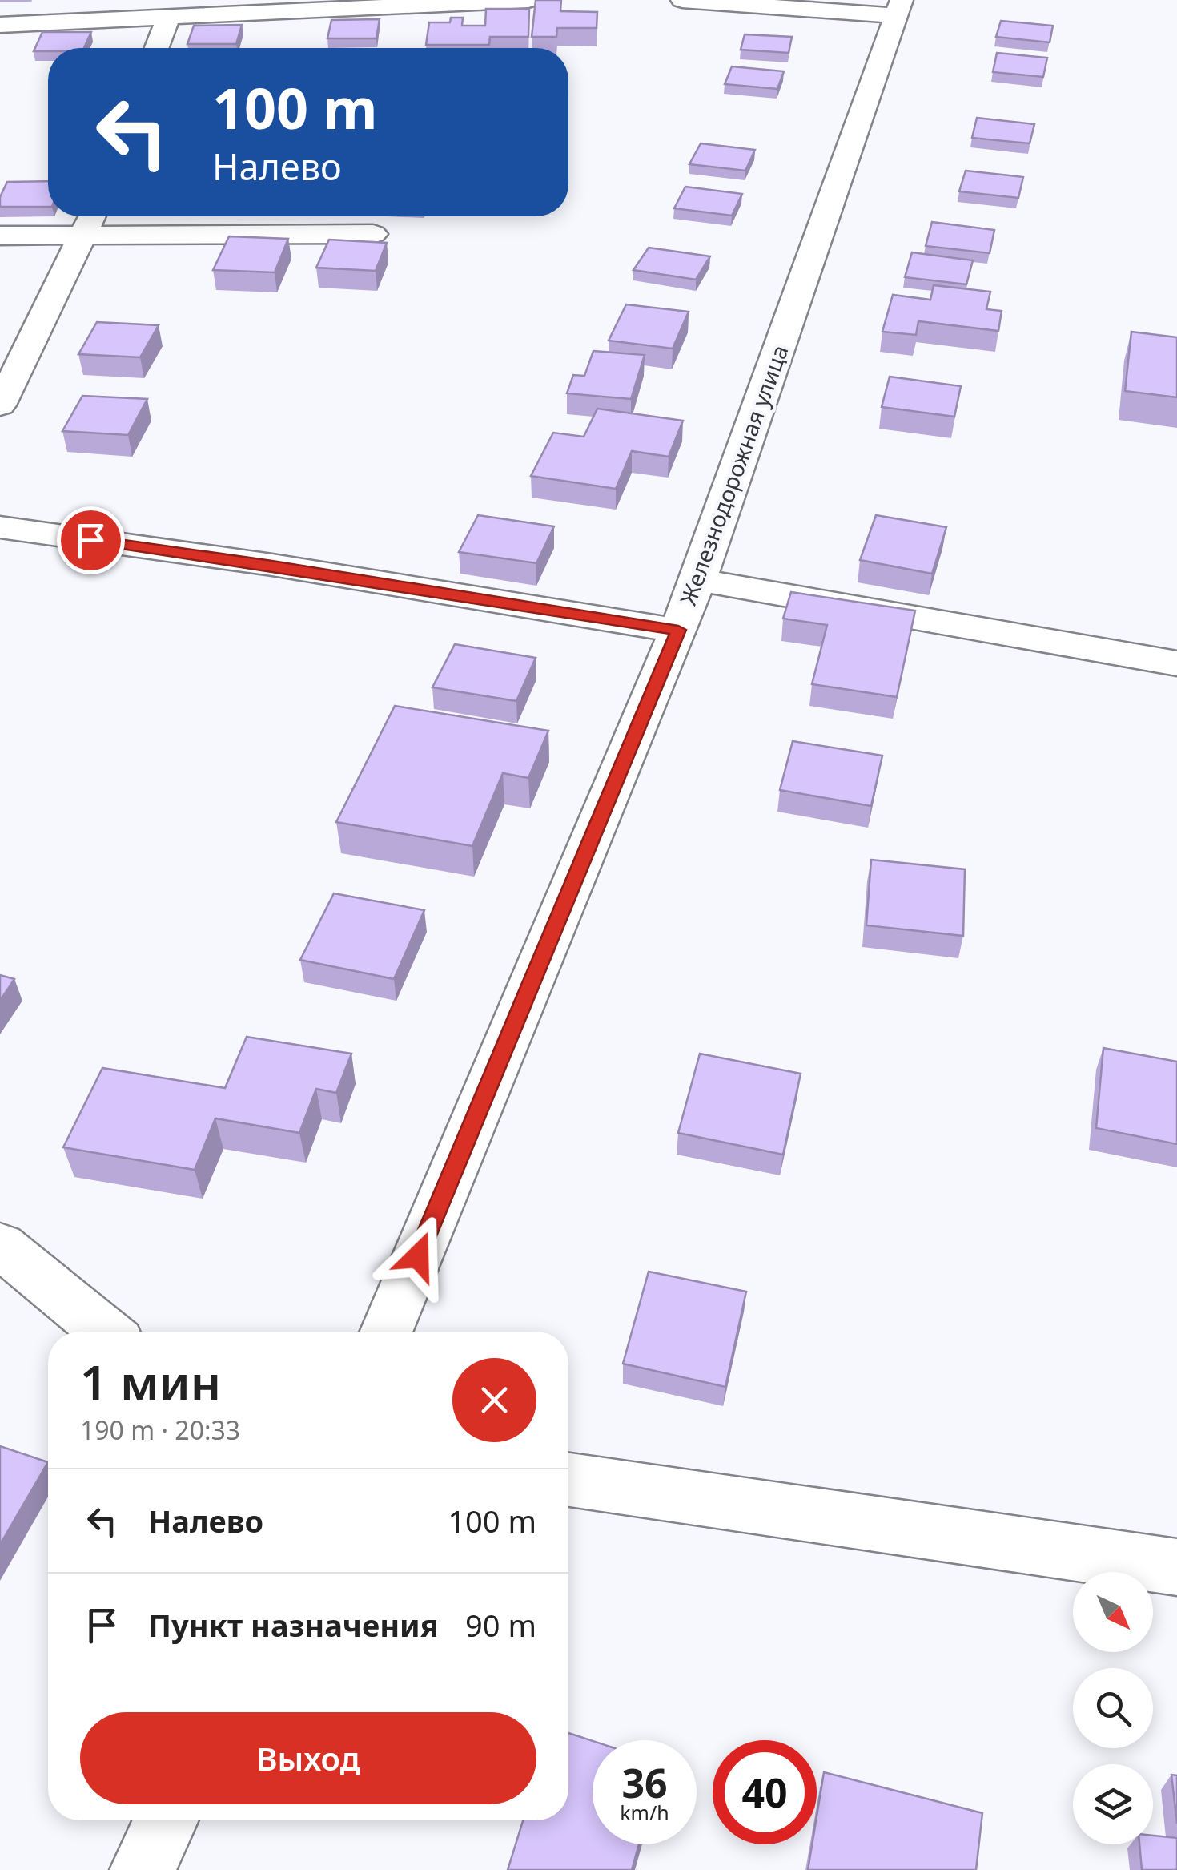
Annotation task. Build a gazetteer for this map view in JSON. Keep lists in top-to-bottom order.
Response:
{
  "streets": {
    "street": ["Железнодорожная улица"]
  },
  "north": "bottom right",
  "page": {
    "turn": ["100 m", "Налево"],
    "heading": ["1 мин", "190 m · 20:33"],
    "list": [
      {
        "name": "Налево",
        "value": "100 m"
      },
      {
        "name": "Пункт назначения",
        "value": "90 m"
      }
    ],
    "buttons": "Выход",
    "speed": "36 km/h",
    "limit": "40"
  }
}
